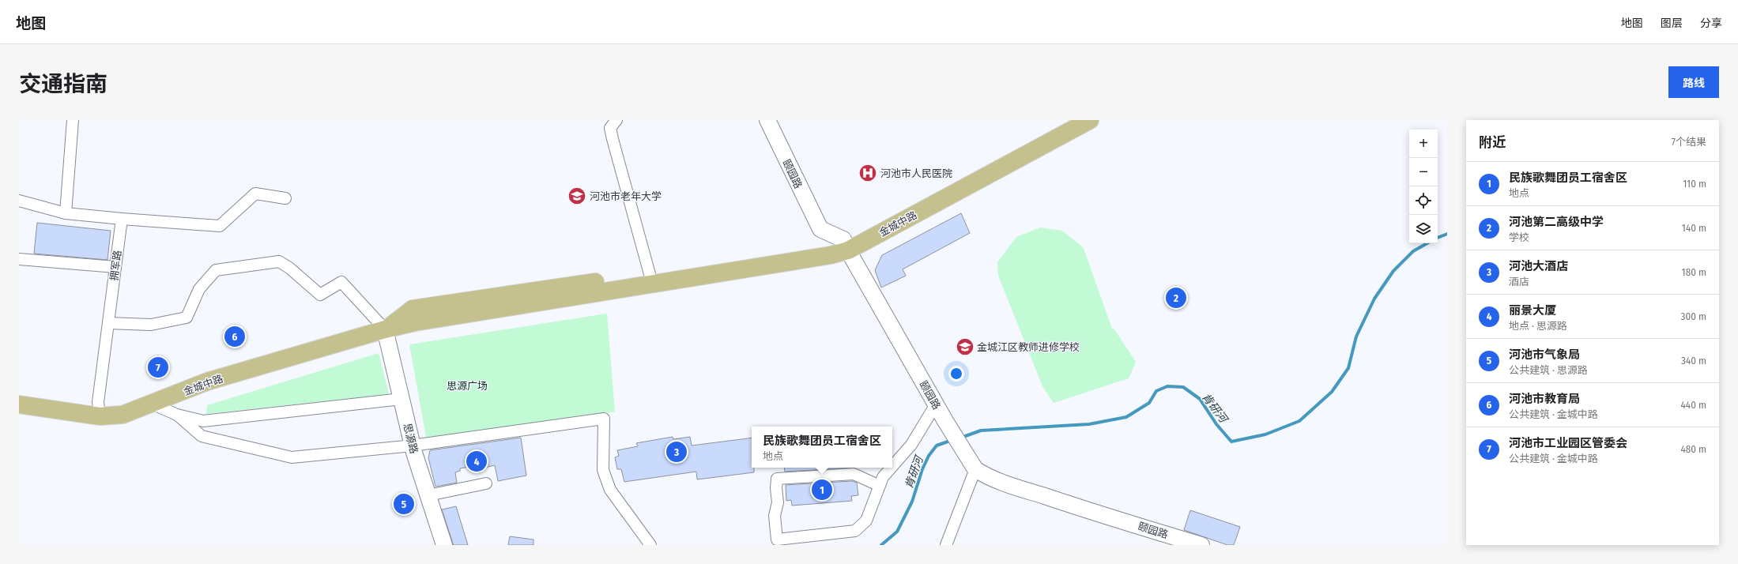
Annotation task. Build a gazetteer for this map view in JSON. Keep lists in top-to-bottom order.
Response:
{
  "streets": {
    "main road": ["金城中路"],
    "street": ["颐园路", "拥军路", "思源路"]
  },
  "crossings": [
    ["颐园路", "金城中路"],
    ["金城中路", "拥军路"],
    ["金城中路", "思源路"]
  ],
  "water": ["肯研河"],
  "parks": ["思源广场"],
  "places": {
    "hospital": ["河池市人民医院"],
    "school or university": ["河池市老年大学", "金城江区教师进修学校"]
  },
  "page": {
    "header": "地图",
    "nav": ["地图", "图层", "分享"],
    "title": "交通指南",
    "buttons": "路线",
    "heading": ["附近", "7个结果"],
    "map_buttons": ["+", "−"],
    "list": [
      {
        "mark": "1",
        "name": "民族歌舞团员工宿舍区",
        "note": "地点",
        "value": "110 m"
      },
      {
        "mark": "2",
        "name": "河池第二高级中学",
        "note": "学校",
        "value": "140 m"
      },
      {
        "mark": "3",
        "name": "河池大酒店",
        "note": "酒店",
        "value": "180 m"
      },
      {
        "mark": "4",
        "name": "丽景大厦",
        "note": "地点 · 思源路",
        "value": "300 m"
      },
      {
        "mark": "5",
        "name": "河池市气象局",
        "note": "公共建筑 · 思源路",
        "value": "340 m"
      },
      {
        "mark": "6",
        "name": "河池市教育局",
        "note": "公共建筑 · 金城中路",
        "value": "440 m"
      },
      {
        "mark": "7",
        "name": "河池市工业园区管委会",
        "note": "公共建筑 · 金城中路",
        "value": "480 m"
      }
    ],
    "pins": [
      "2",
      "6",
      "7",
      "3",
      "4",
      "1",
      "5"
    ],
    "popup": ["民族歌舞团员工宿舍区", "地点"]
  }
}
